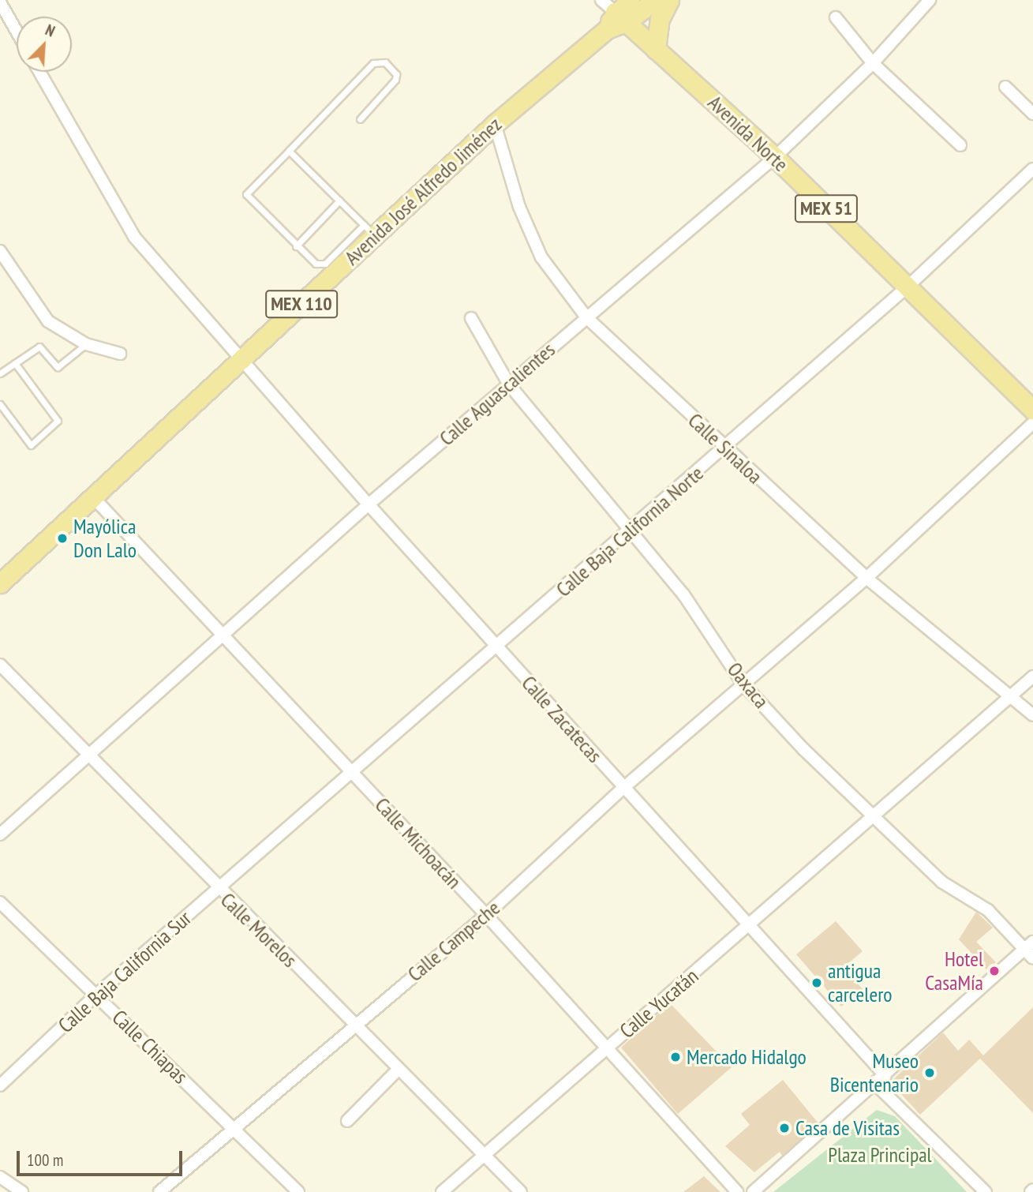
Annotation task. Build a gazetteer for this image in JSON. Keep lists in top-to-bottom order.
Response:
{
  "streets": {
    "main road": [
      "Avenida Norte",
      "Avenida José Alfredo Jiménez",
      "MEX 51",
      "MEX 110"
    ],
    "street": [
      "Calle Aguascalientes",
      "Calle Sinaloa",
      "Calle Baja California Norte",
      "Oaxaca",
      "Calle Zacatecas",
      "Calle Michoacán",
      "Calle Morelos",
      "Calle Campeche",
      "Calle Baja California Sur",
      "Calle Yucatán",
      "Calle Chiapas"
    ]
  },
  "crossings": [
    ["Avenida Norte", "Avenida José Alfredo Jiménez"],
    ["Avenida Norte", "Calle Aguascalientes"],
    ["Avenida Norte", "Calle Baja California Norte"],
    ["Avenida José Alfredo Jiménez", "Calle Sinaloa"],
    ["Avenida José Alfredo Jiménez", "Calle Zacatecas"],
    ["Avenida José Alfredo Jiménez", "Calle Michoacán"],
    ["Calle Aguascalientes", "Calle Sinaloa"],
    ["Calle Aguascalientes", "Oaxaca"],
    ["Calle Aguascalientes", "Calle Zacatecas"],
    ["Calle Aguascalientes", "Calle Michoacán"],
    ["Calle Aguascalientes", "Calle Morelos"],
    ["Calle Sinaloa", "Calle Baja California Norte"],
    ["Calle Sinaloa", "Calle Campeche"],
    ["Calle Sinaloa", "Calle Yucatán"],
    ["Calle Baja California Norte", "Oaxaca"],
    ["Calle Baja California Norte", "Calle Zacatecas"],
    ["Calle Baja California Norte", "Calle Michoacán"],
    ["Calle Baja California Norte", "Calle Baja California Sur"],
    ["Oaxaca", "Calle Campeche"],
    ["Oaxaca", "Calle Yucatán"],
    ["Calle Zacatecas", "Calle Campeche"],
    ["Calle Zacatecas", "Calle Yucatán"],
    ["Calle Michoacán", "Calle Campeche"],
    ["Calle Michoacán", "Calle Baja California Sur"],
    ["Calle Michoacán", "Calle Yucatán"],
    ["Calle Morelos", "Calle Campeche"],
    ["Calle Morelos", "Calle Baja California Sur"],
    ["Calle Morelos", "Calle Yucatán"],
    ["Calle Campeche", "Calle Chiapas"],
    ["Calle Baja California Sur", "Calle Chiapas"]
  ],
  "parks": ["Plaza Principal"],
  "places": [
    "Mayólica Don Lalo",
    "Hotel CasaMía",
    "antigua carcelero",
    "Mercado Hidalgo",
    "Museo Bicentenario",
    "Casa de Visitas"
  ],
  "scale_bar": "100 m",
  "north": "top right"
}
